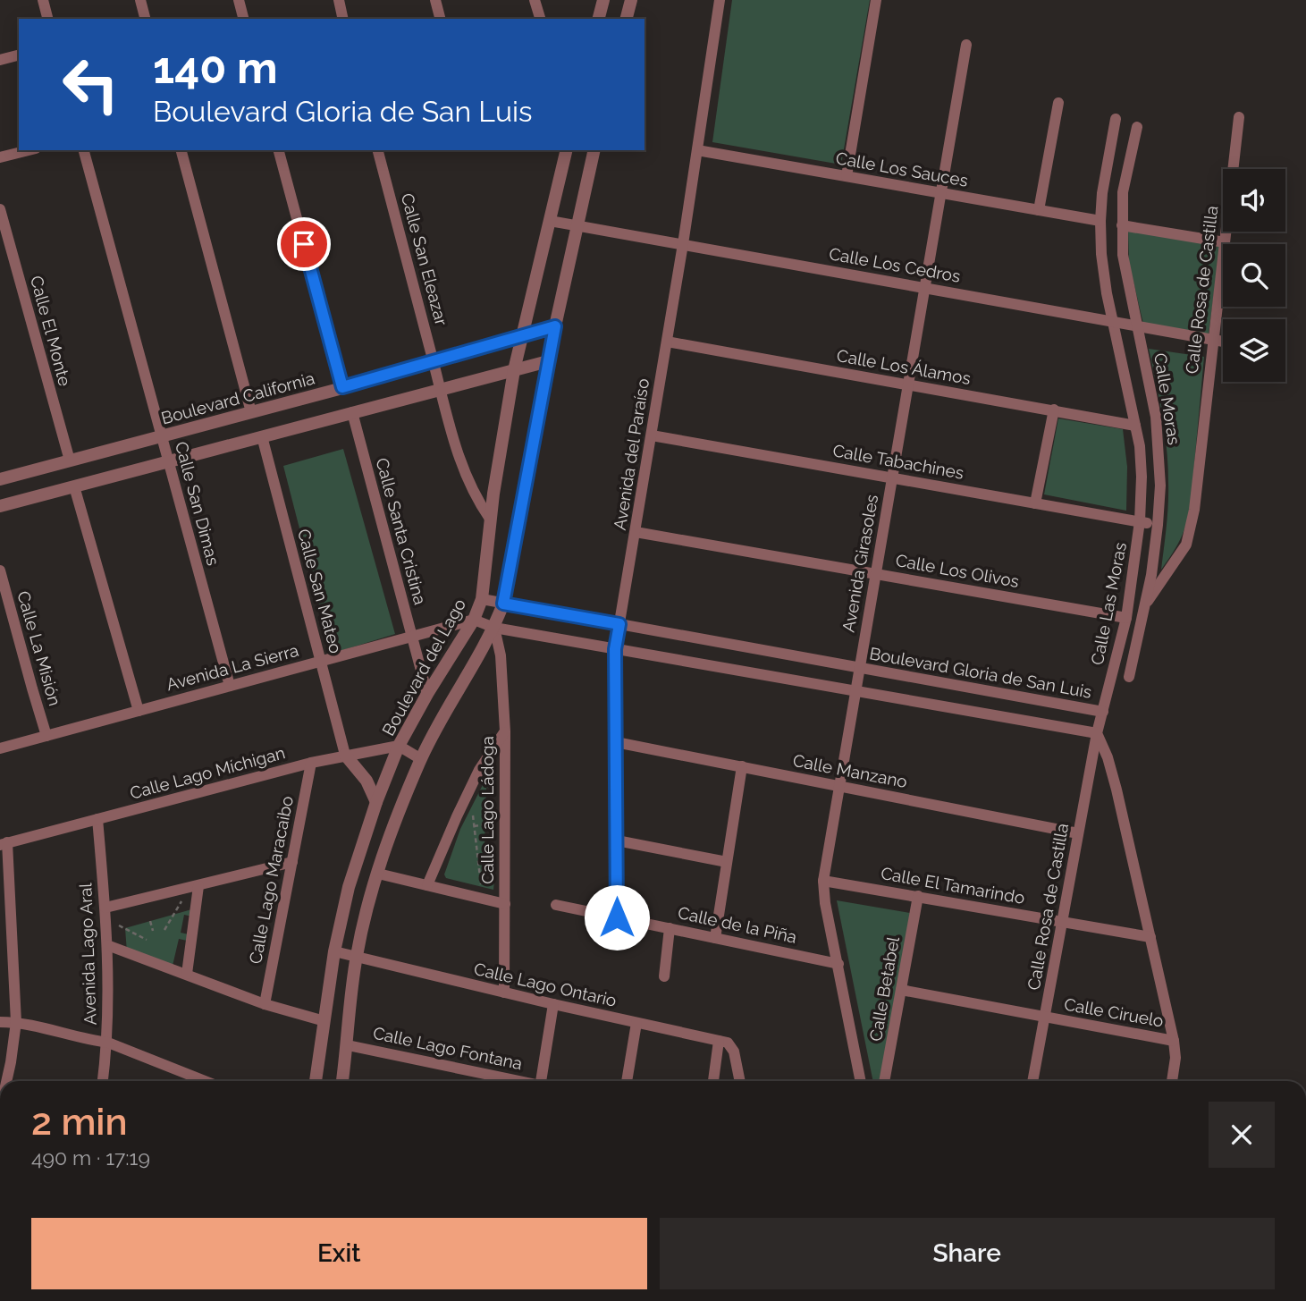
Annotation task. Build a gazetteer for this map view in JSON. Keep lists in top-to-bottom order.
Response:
{
  "streets": {
    "street": [
      "Calle Los Sauces",
      "Calle San Eleazar",
      "Calle Los Cedros",
      "Calle Rosa de Castilla",
      "Calle El Monte",
      "Calle Los Álamos",
      "Boulevard California",
      "Calle Moras",
      "Avenida del Paraíso",
      "Calle Tabachines",
      "Calle San Dimas",
      "Calle Santa Cristina",
      "Avenida Girasoles",
      "Calle Los Olivos",
      "Calle San Mateo",
      "Calle Las Moras",
      "Calle La Misión",
      "Avenida La Sierra",
      "Boulevard del Lago",
      "Boulevard Gloria de San Luis",
      "Calle Manzano",
      "Calle Lago Míchigan",
      "Calle Lago Ládoga",
      "Calle Lago Maracaibo",
      "Calle El Tamarindo",
      "Calle de la Piña",
      "Avenida Lago Aral",
      "Calle Lago Ontario",
      "Calle Betabel",
      "Calle Ciruelo",
      "Calle Lago Fontana"
    ]
  },
  "crossings": [
    ["Calle Los Sauces", "Avenida del Paraíso"],
    ["Calle Los Sauces", "Avenida Girasoles"],
    ["Calle Los Sauces", "Calle Las Moras"],
    ["Calle San Eleazar", "Boulevard California"],
    ["Calle San Eleazar", "Boulevard del Lago"],
    ["Calle Los Cedros", "Calle Rosa de Castilla"],
    ["Calle Los Cedros", "Calle Moras"],
    ["Calle Los Cedros", "Avenida del Paraíso"],
    ["Calle Los Cedros", "Avenida Girasoles"],
    ["Calle Los Cedros", "Calle Las Moras"],
    ["Calle Los Cedros", "Boulevard del Lago"],
    ["Calle Rosa de Castilla", "Calle Moras"],
    ["Calle Rosa de Castilla", "Calle Las Moras"],
    ["Calle Rosa de Castilla", "Calle Manzano"],
    ["Calle Rosa de Castilla", "Calle El Tamarindo"],
    ["Calle Rosa de Castilla", "Calle Ciruelo"],
    ["Calle El Monte", "Boulevard California"],
    ["Calle Los Álamos", "Avenida del Paraíso"],
    ["Calle Los Álamos", "Avenida Girasoles"],
    ["Calle Los Álamos", "Calle Las Moras"],
    ["Boulevard California", "Calle San Dimas"],
    ["Boulevard California", "Boulevard del Lago"],
    ["Calle Moras", "Calle Tabachines"],
    ["Avenida del Paraíso", "Calle Tabachines"],
    ["Avenida del Paraíso", "Calle Los Olivos"],
    ["Avenida del Paraíso", "Boulevard Gloria de San Luis"],
    ["Avenida del Paraíso", "Calle Manzano"],
    ["Avenida del Paraíso", "Calle de la Piña"],
    ["Calle Tabachines", "Avenida Girasoles"],
    ["Calle Tabachines", "Calle Las Moras"],
    ["Calle San Dimas", "Avenida La Sierra"],
    ["Calle Santa Cristina", "Avenida La Sierra"],
    ["Calle Santa Cristina", "Boulevard del Lago"],
    ["Avenida Girasoles", "Calle Los Olivos"],
    ["Avenida Girasoles", "Boulevard Gloria de San Luis"],
    ["Avenida Girasoles", "Calle Manzano"],
    ["Avenida Girasoles", "Calle El Tamarindo"],
    ["Avenida Girasoles", "Calle de la Piña"],
    ["Calle Los Olivos", "Calle Las Moras"],
    ["Calle San Mateo", "Avenida La Sierra"],
    ["Calle San Mateo", "Calle Lago Míchigan"],
    ["Calle Las Moras", "Boulevard Gloria de San Luis"],
    ["Calle La Misión", "Avenida La Sierra"],
    ["Avenida La Sierra", "Boulevard del Lago"],
    ["Boulevard del Lago", "Boulevard Gloria de San Luis"],
    ["Boulevard del Lago", "Calle Lago Míchigan"],
    ["Boulevard del Lago", "Calle Lago Ontario"],
    ["Calle Lago Míchigan", "Calle Lago Maracaibo"],
    ["Calle Lago Míchigan", "Avenida Lago Aral"],
    ["Calle Lago Ládoga", "Calle Lago Ontario"],
    ["Calle El Tamarindo", "Calle Betabel"],
    ["Calle Betabel", "Calle Ciruelo"]
  ],
  "page": {
    "turn": ["140 m", "Boulevard Gloria de San Luis"],
    "heading": ["2 min", "490 m · 17:19"],
    "buttons": ["Exit", "Share"]
  }
}
